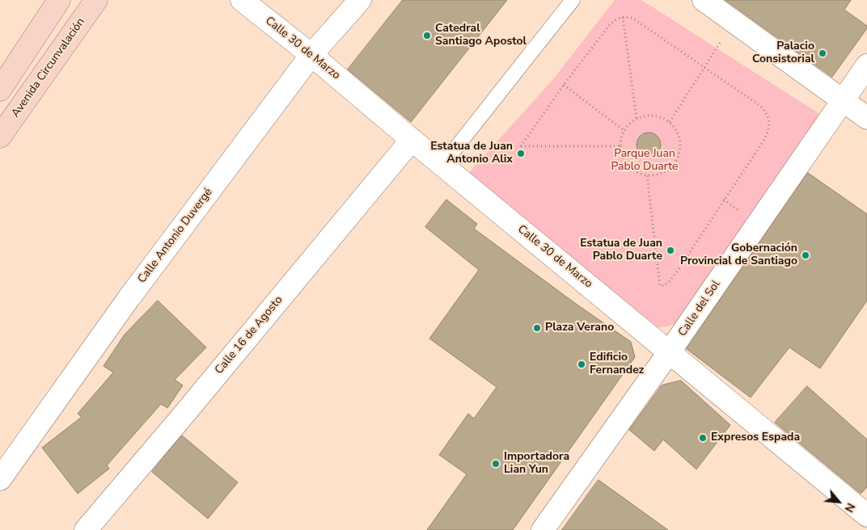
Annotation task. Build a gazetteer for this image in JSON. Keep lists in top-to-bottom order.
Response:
{
  "streets": {
    "main road": [
      "Calle 30 de Marzo",
      "Avenida Circunvalación",
      "Calle Antonio Duvergé",
      "Calle del Sol",
      "Calle 16 de Agosto"
    ]
  },
  "crossings": [
    ["Calle 30 de Marzo", "Calle Antonio Duvergé"],
    ["Calle 30 de Marzo", "Calle del Sol"],
    ["Calle 30 de Marzo", "Calle 16 de Agosto"]
  ],
  "parks": ["Parque Juan Pablo Duarte"],
  "places": [
    "Catedral Santiago Apostol",
    "Palacio Consistorial",
    "Estatua de Juan Antonio Alix",
    "Estatua de Juan Pablo Duarte",
    "Gobernación Provincial de Santiago",
    "Plaza Verano",
    "Edificio Fernandez",
    "Expresos Espada",
    "Importadora Lian Yun"
  ],
  "north": "bottom right"
}
